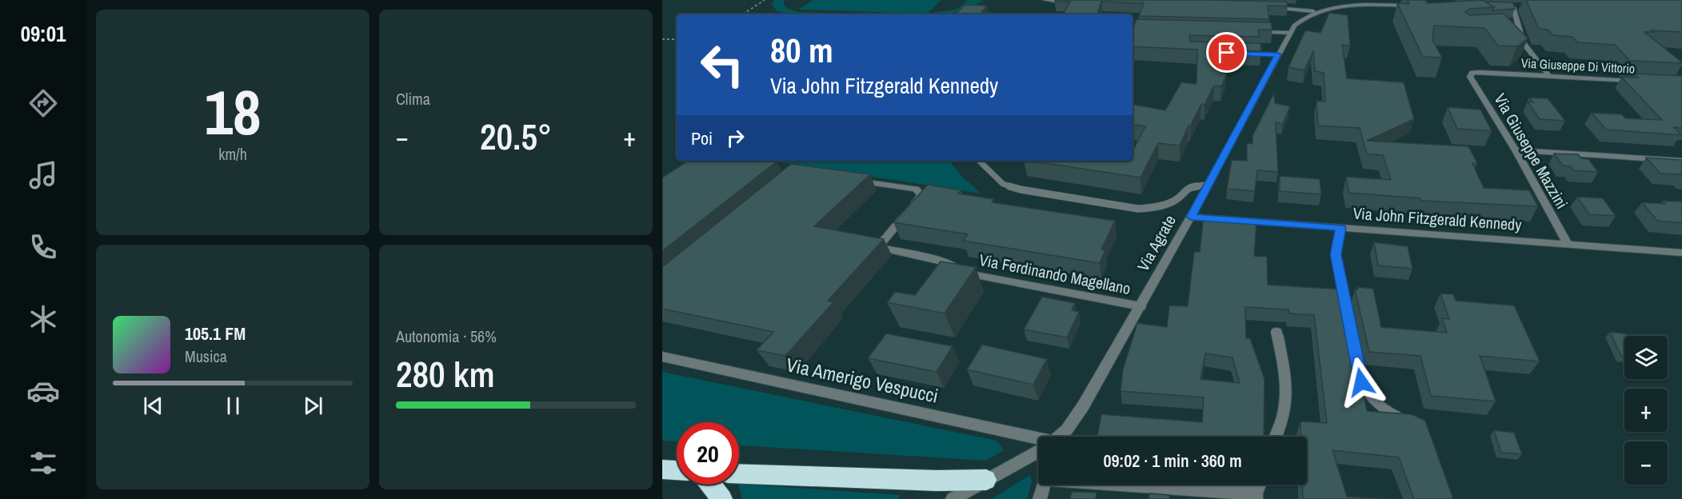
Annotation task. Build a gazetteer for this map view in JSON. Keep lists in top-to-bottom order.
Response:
{
  "streets": {
    "street": [
      "Via Giuseppe Di Vittorio",
      "Via Giuseppe Mazzini",
      "Via John Fitzgerald Kennedy",
      "Via Agrate",
      "Via Ferdinando Magellano",
      "Via Amerigo Vespucci"
    ]
  },
  "crossings": [
    ["Via Giuseppe Di Vittorio", "Via Giuseppe Mazzini"],
    ["Via Giuseppe Mazzini", "Via John Fitzgerald Kennedy"],
    ["Via John Fitzgerald Kennedy", "Via Agrate"],
    ["Via Agrate", "Via Ferdinando Magellano"]
  ],
  "page": {
    "tabs": "09:01",
    "tile": [
      ["18", "km/h"],
      "Clima",
      ["Autonomia · 56%", "280 km"]
    ],
    "turn": ["80 m", "Via John Fitzgerald Kennedy"],
    "then": "Poi",
    "heat": ["−", "20.5°", "+"],
    "song": ["105.1 FM", "Musica"],
    "map_buttons": ["+", "−"],
    "limit": "20",
    "trip": "09:02 · 1 min · 360 m"
  }
}
